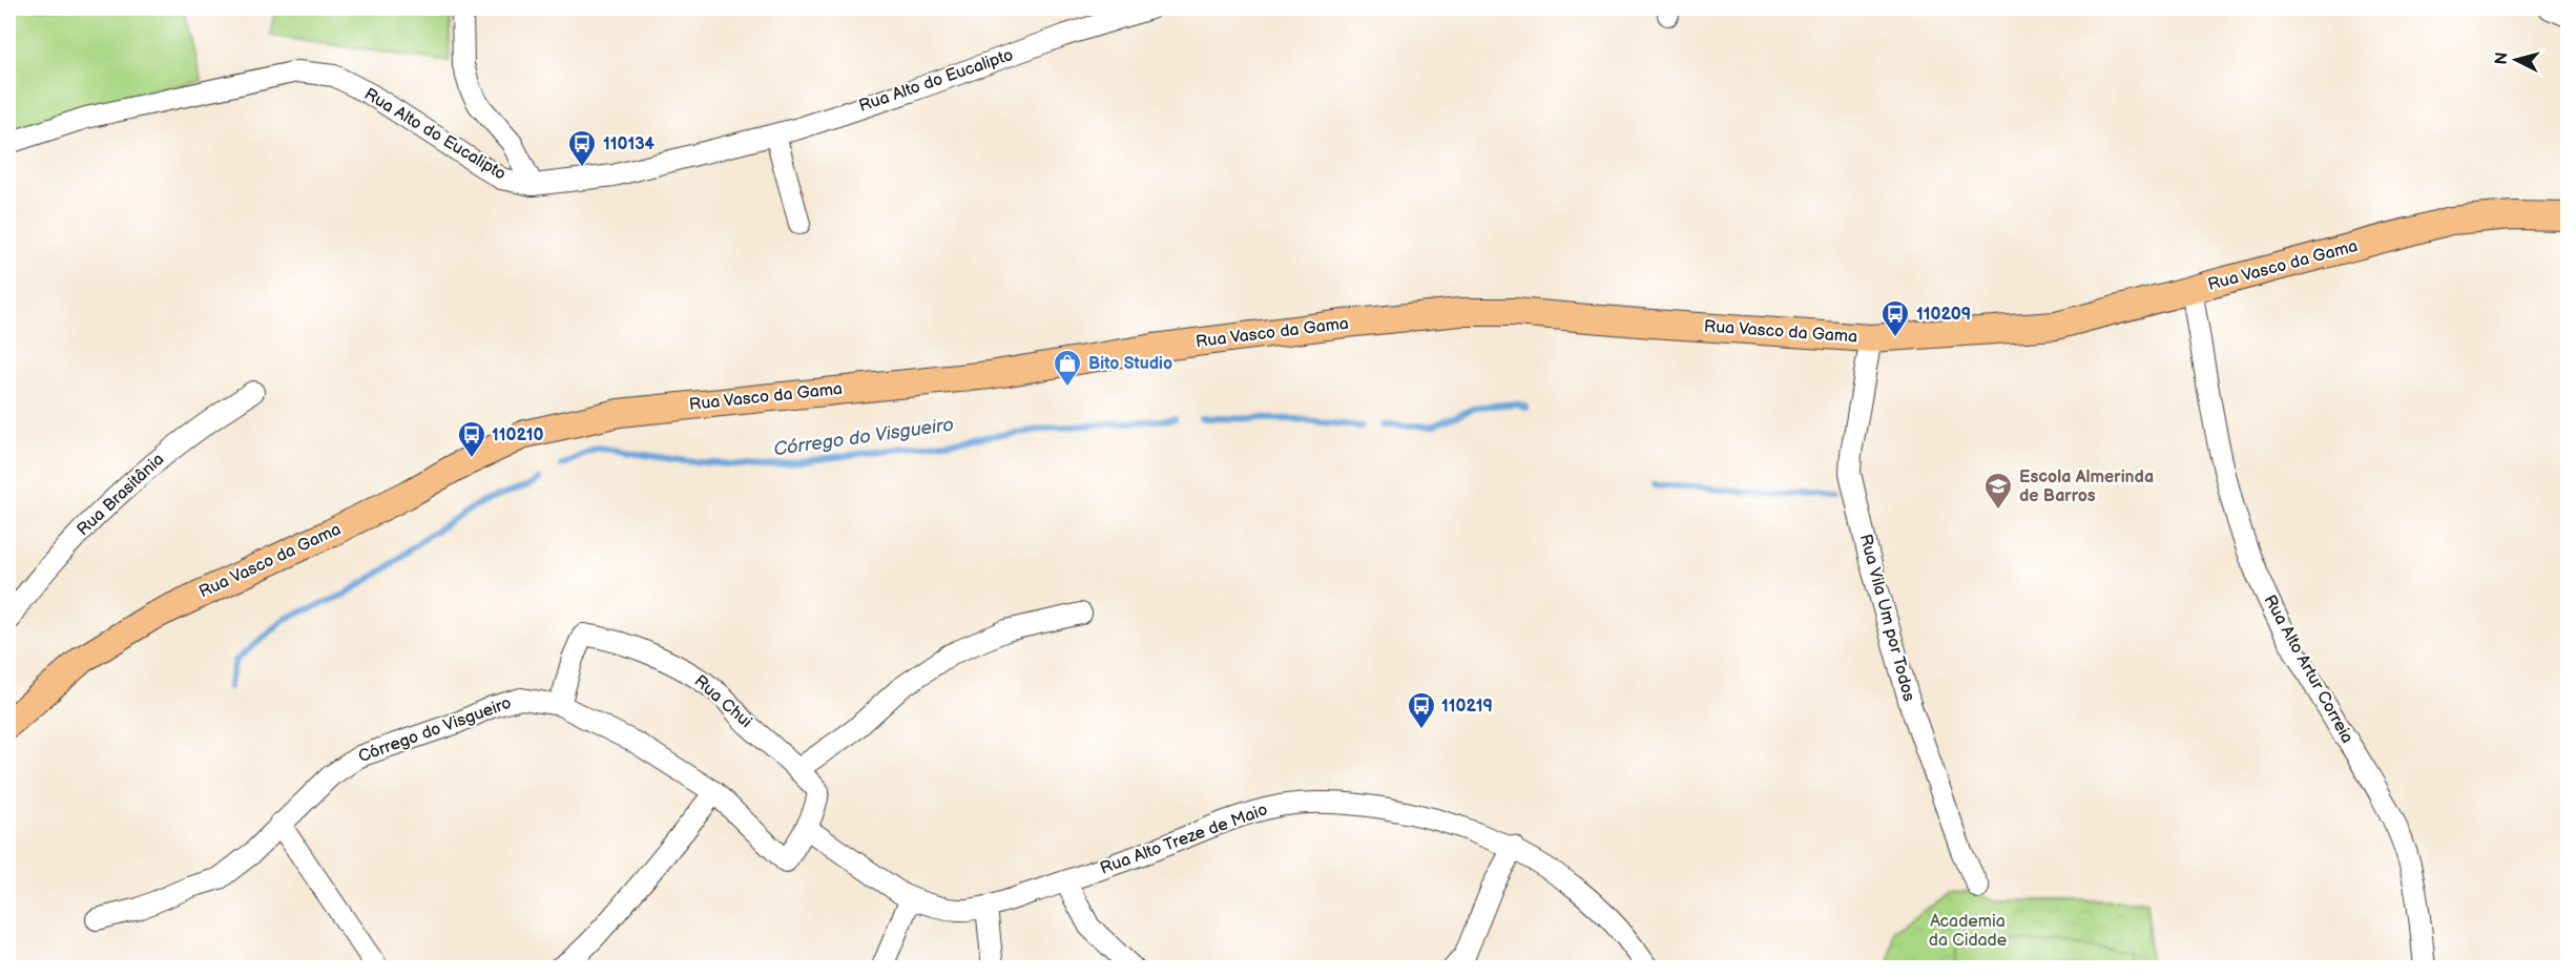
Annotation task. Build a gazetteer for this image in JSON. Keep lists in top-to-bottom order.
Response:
{
  "streets": {
    "main road": ["Rua Vasco da Gama"],
    "street": [
      "Rua Alto do Eucalipto",
      "Rua Brasitânia",
      "Rua Vila Um por Todos",
      "Rua Alto Artur Correia",
      "Rua Chui",
      "Córrego do Visgueiro",
      "Rua Alto Treze de Maio"
    ]
  },
  "crossings": [
    ["Rua Vasco da Gama", "Rua Vila Um por Todos"],
    ["Rua Vasco da Gama", "Rua Alto Artur Correia"],
    ["Rua Chui", "Córrego do Visgueiro"],
    ["Rua Chui", "Rua Alto Treze de Maio"]
  ],
  "water": ["Córrego do Visgueiro"],
  "parks": ["Academia da Cidade"],
  "places": {
    "bus stop": [
      "110134",
      "110209",
      "110210",
      "110219"
    ],
    "shop": ["Bito Studio"],
    "school or university": ["Escola Almerinda de Barros"]
  },
  "north": "left"
}
